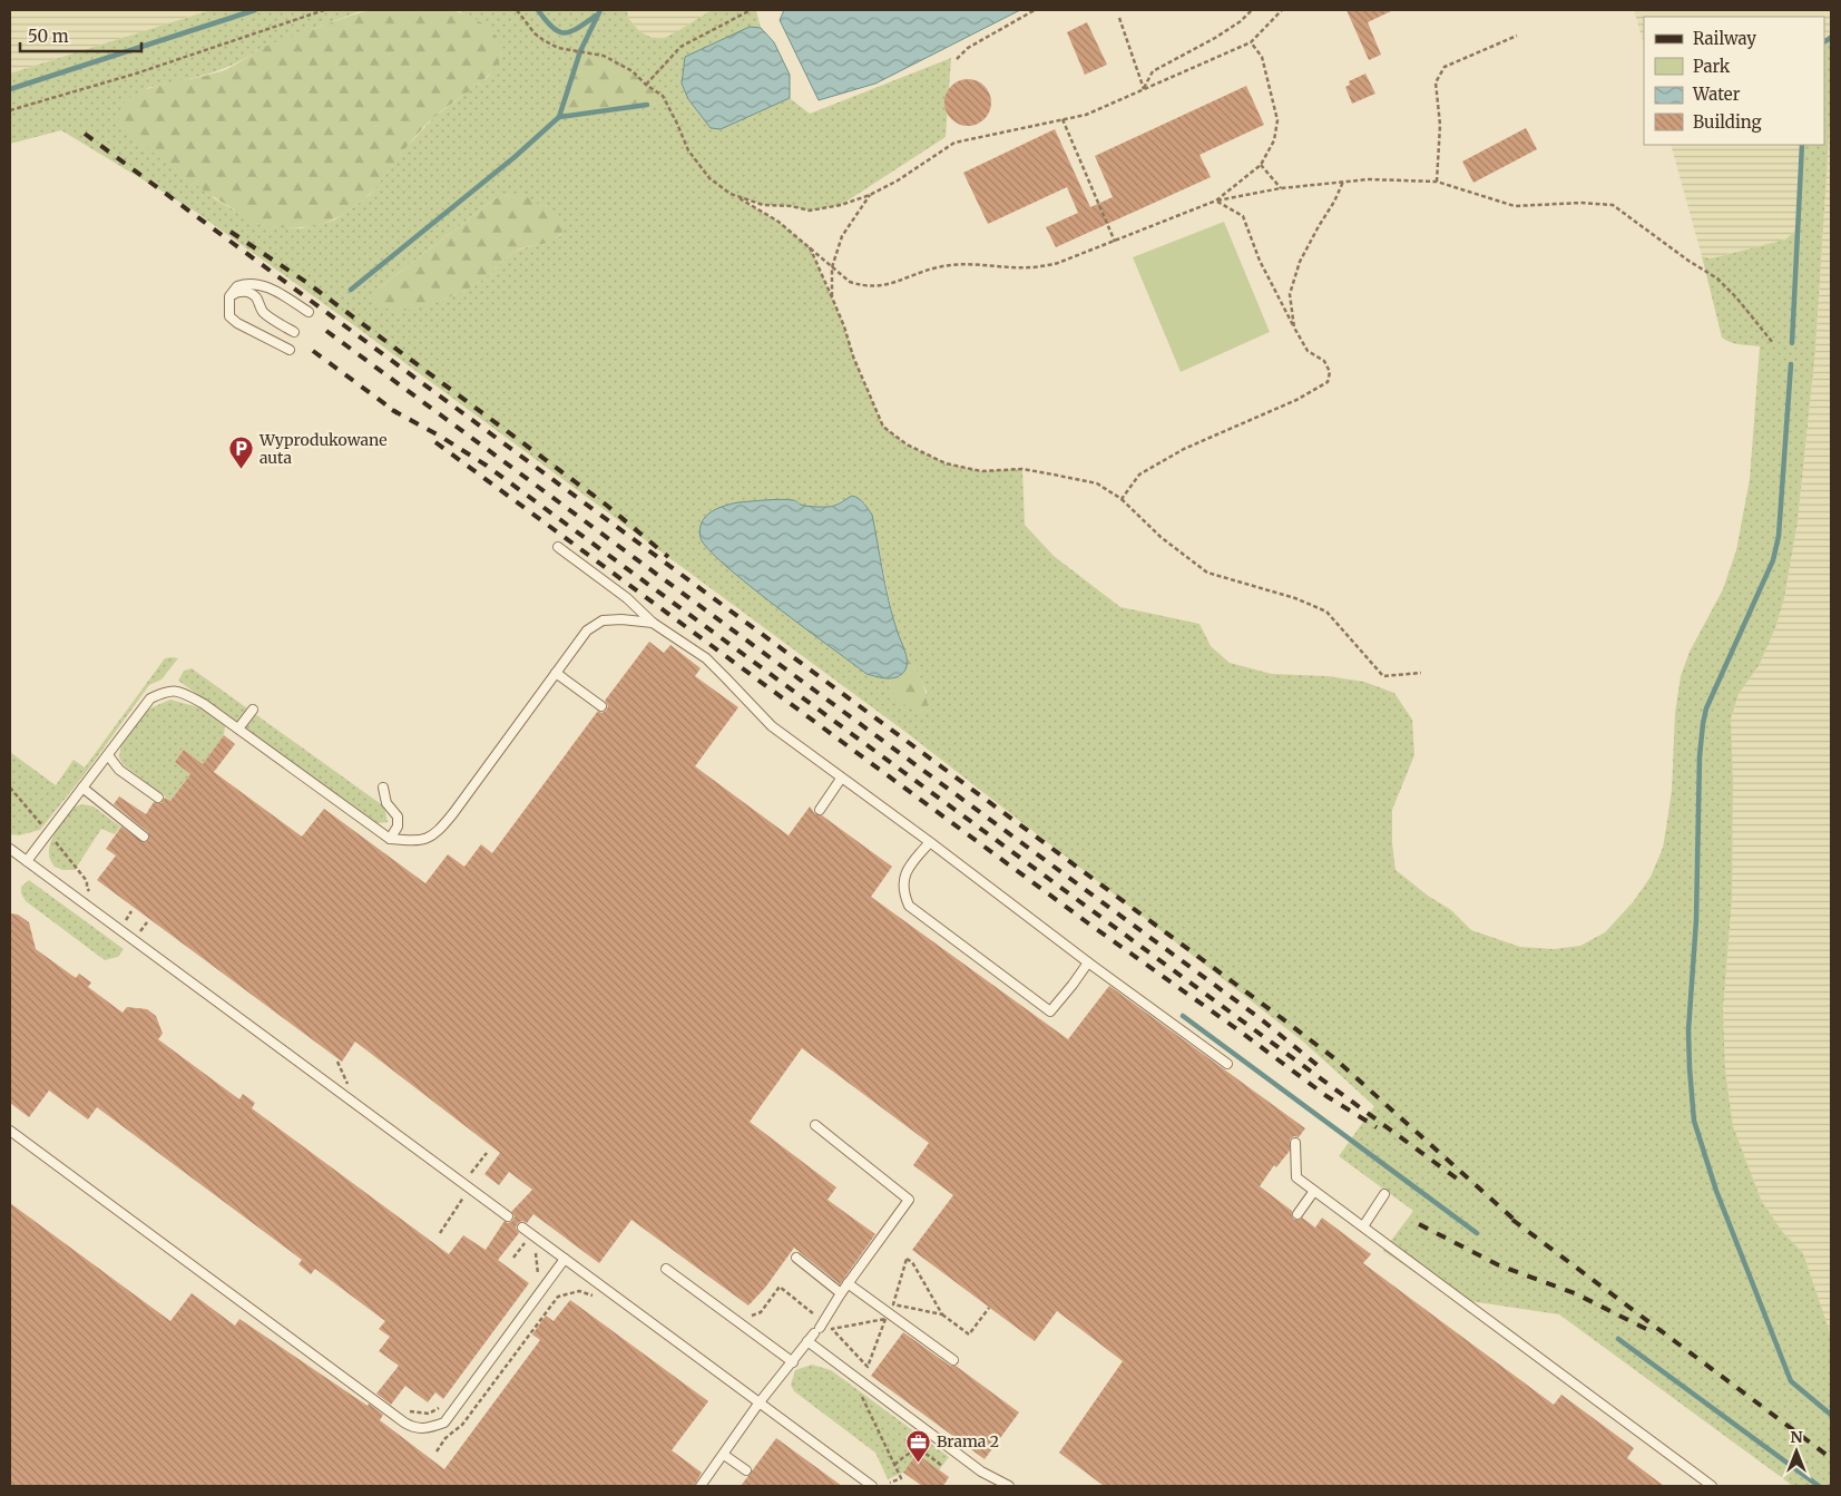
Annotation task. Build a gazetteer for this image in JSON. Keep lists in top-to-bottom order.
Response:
{
  "places": {
    "parking": ["Wyprodukowane auta"],
    "office": ["Brama 2"]
  },
  "legend": [
    "Railway",
    "Park",
    "Water",
    "Building"
  ],
  "scale_bar": "50 m",
  "north": "top"
}
